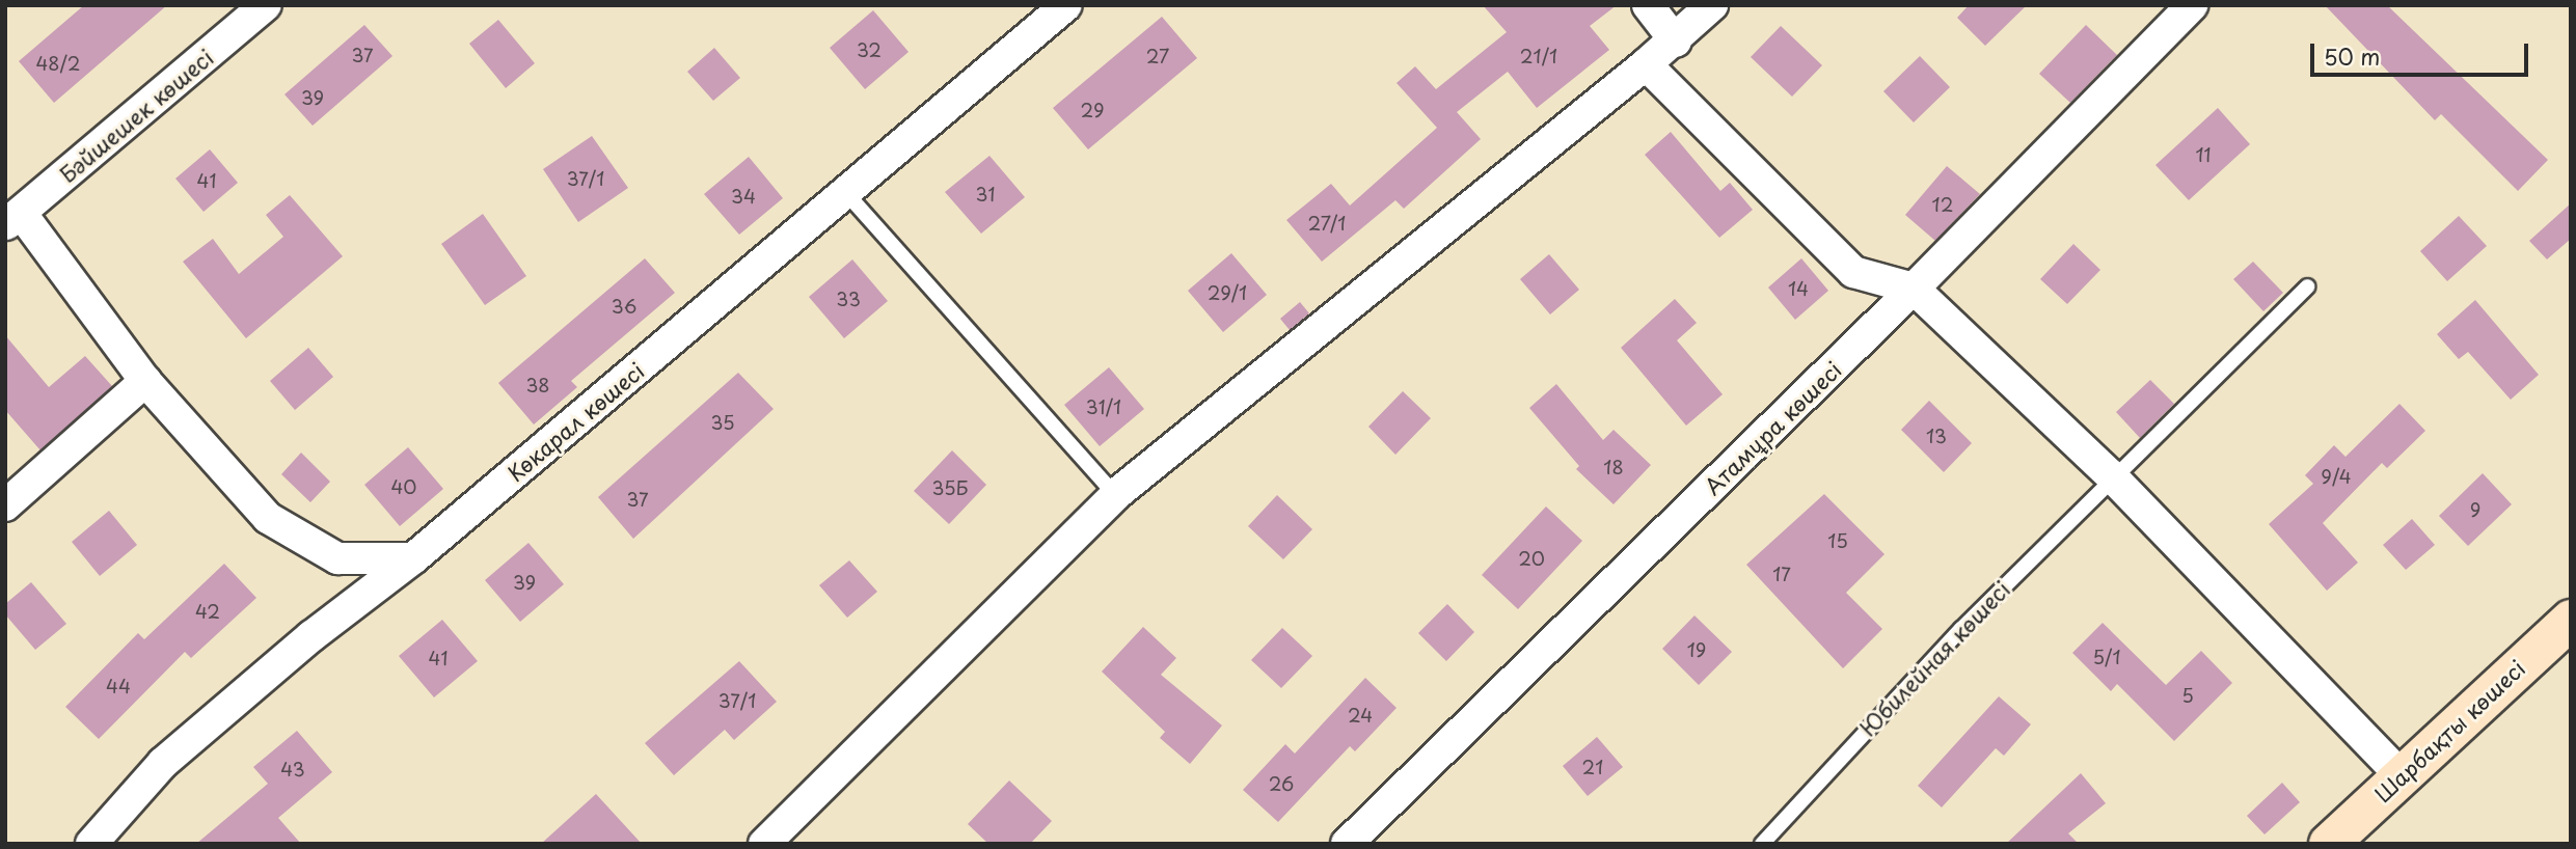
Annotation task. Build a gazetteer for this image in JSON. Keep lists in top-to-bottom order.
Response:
{
  "streets": {
    "street": [
      "Бәйшешек көшесі",
      "Көкарал көшесі",
      "Атамұра көшесі",
      "Шарбақты көшесі"
    ],
    "lane": ["Юбилейная көшесі"]
  },
  "house_numbers": [
    "32",
    "37",
    "27",
    "21/1",
    "48/2",
    "39",
    "29",
    "11",
    "37/1",
    "41",
    "31",
    "34",
    "12",
    "27/1",
    "14",
    "29/1",
    "33",
    "36",
    "38",
    "31/1",
    "35",
    "13",
    "18",
    "9/4",
    "40",
    "35Б",
    "37",
    "9",
    "15",
    "20",
    "17",
    "39",
    "42",
    "19",
    "5/1",
    "41",
    "44",
    "5",
    "37/1",
    "24",
    "21",
    "43",
    "26"
  ],
  "scale_bar": "50 m"
}
